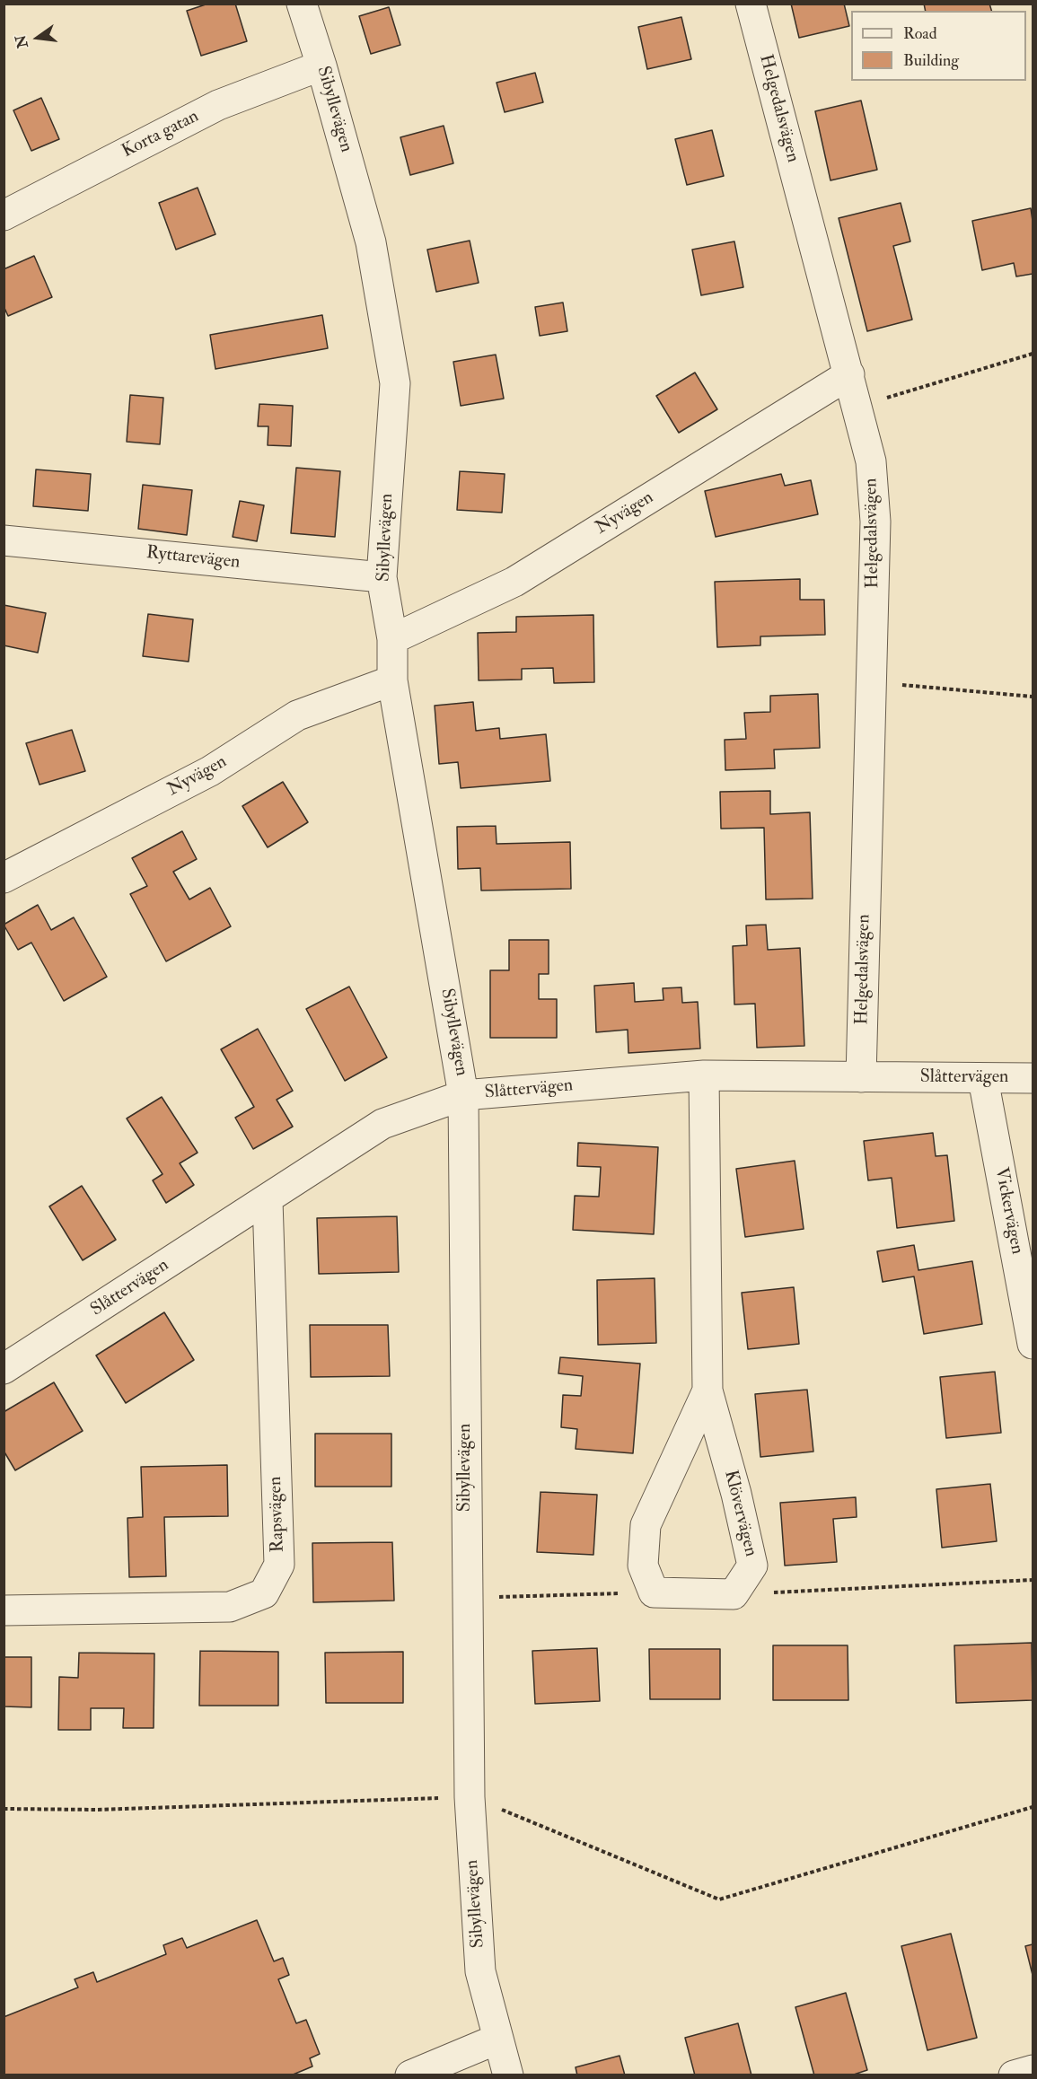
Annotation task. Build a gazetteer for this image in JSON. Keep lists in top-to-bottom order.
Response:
{
  "streets": {
    "street": [
      "Helgedalsvägen",
      "Sibyllevägen",
      "Korta gatan",
      "Nyvägen",
      "Ryttarevägen",
      "Slåttervägen",
      "Vickervägen",
      "Klövervägen",
      "Rapsvägen"
    ]
  },
  "crossings": [
    ["Helgedalsvägen", "Nyvägen"],
    ["Helgedalsvägen", "Slåttervägen"],
    ["Sibyllevägen", "Korta gatan"],
    ["Sibyllevägen", "Nyvägen"],
    ["Sibyllevägen", "Ryttarevägen"],
    ["Sibyllevägen", "Slåttervägen"],
    ["Slåttervägen", "Vickervägen"],
    ["Slåttervägen", "Klövervägen"],
    ["Slåttervägen", "Rapsvägen"]
  ],
  "legend": ["Road", "Building"],
  "north": "left"
}
